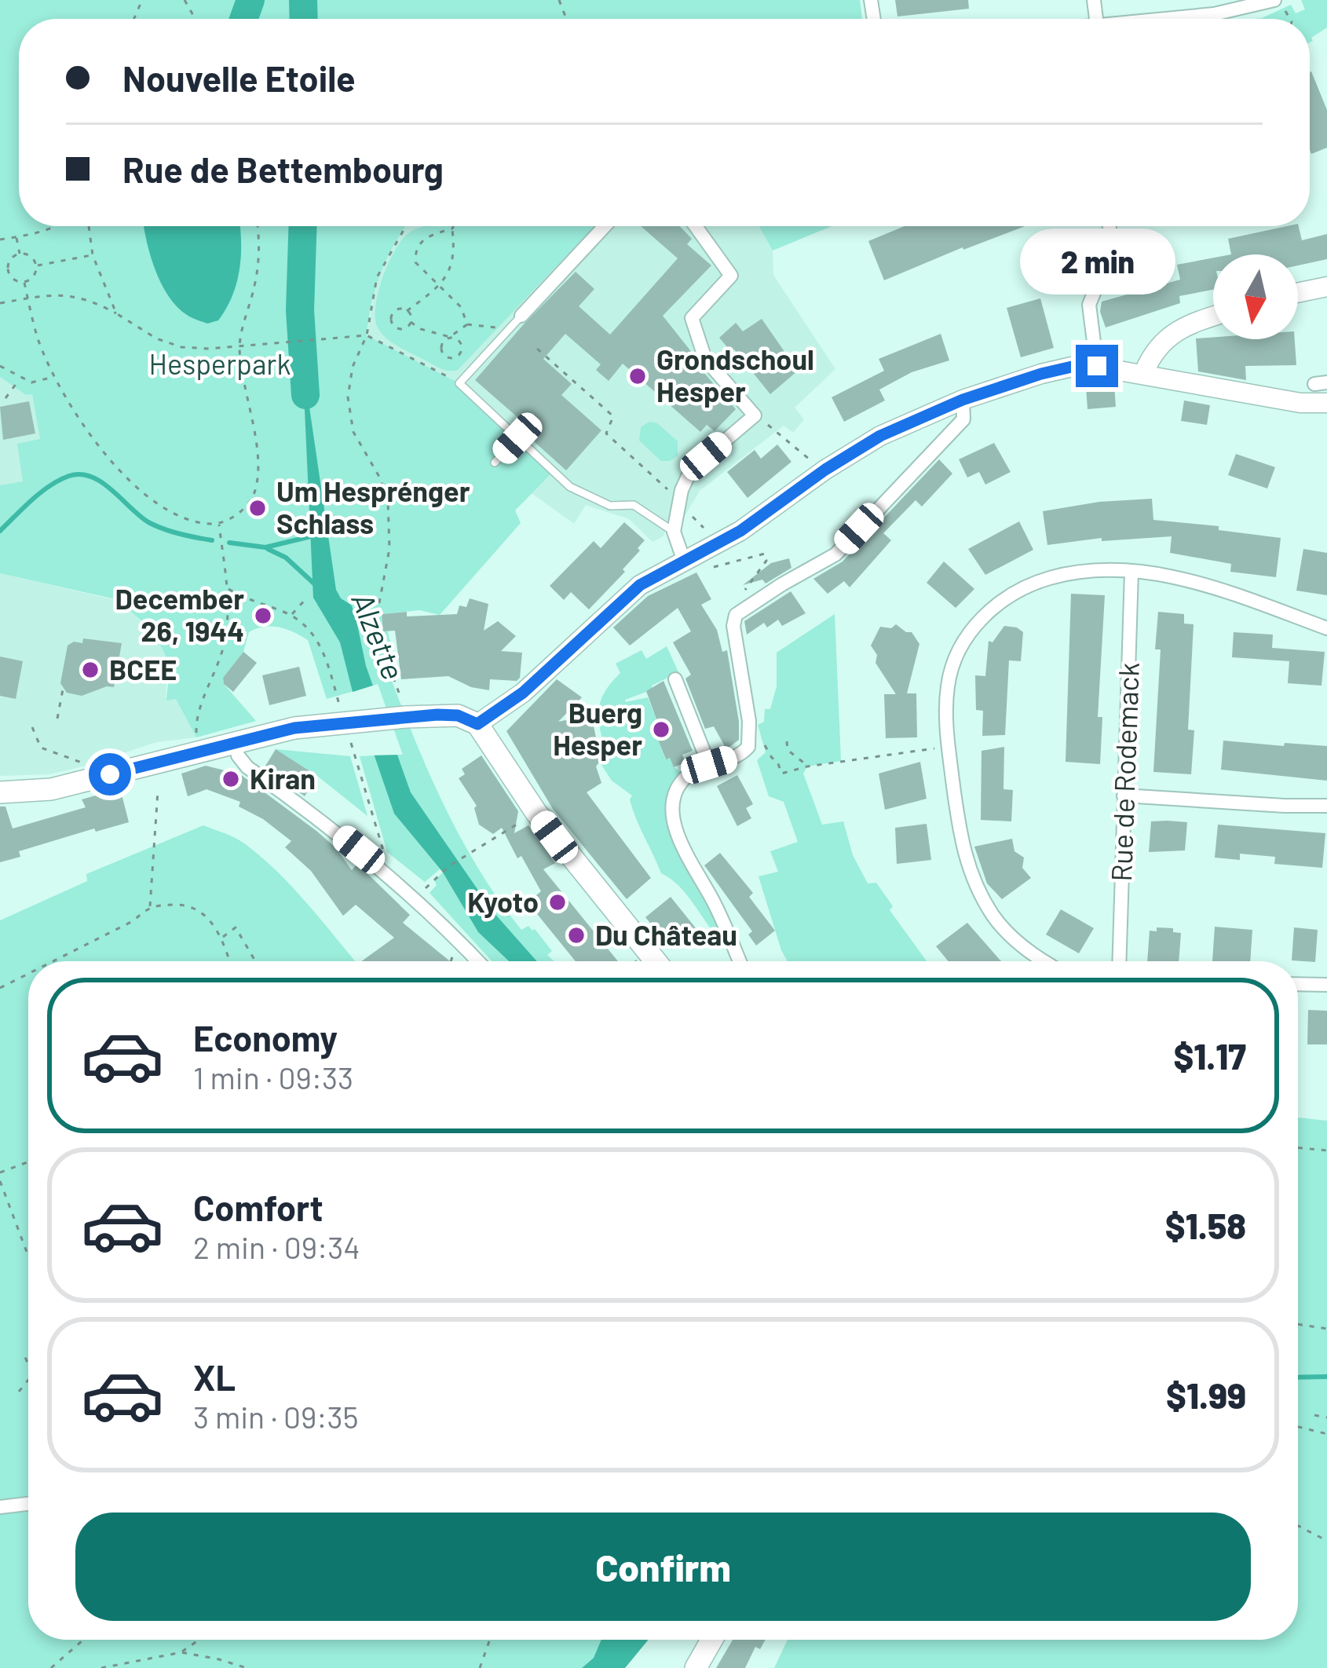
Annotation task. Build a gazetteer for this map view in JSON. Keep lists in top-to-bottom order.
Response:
{
  "streets": {
    "street": ["Rue de Rodemack"]
  },
  "water": ["Alzette"],
  "parks": ["Hesperpark"],
  "places": [
    "Grondschoul Hesper",
    "Um Hesprénger Schlass",
    "December 26, 1944",
    "BCEE",
    "Buerg Hesper",
    "Kiran",
    "Kyoto",
    "Du Château"
  ],
  "north": "bottom",
  "page": {
    "banner": ["Nouvelle Etoile", "Rue de Bettembourg"],
    "bubble": "2 min",
    "list": [
      {
        "name": "Economy",
        "note": "1 min · 09:33",
        "value": "$1.17"
      },
      {
        "name": "Comfort",
        "note": "2 min · 09:34",
        "value": "$1.58"
      },
      {
        "name": "XL",
        "note": "3 min · 09:35",
        "value": "$1.99"
      }
    ],
    "buttons": "Confirm"
  }
}
